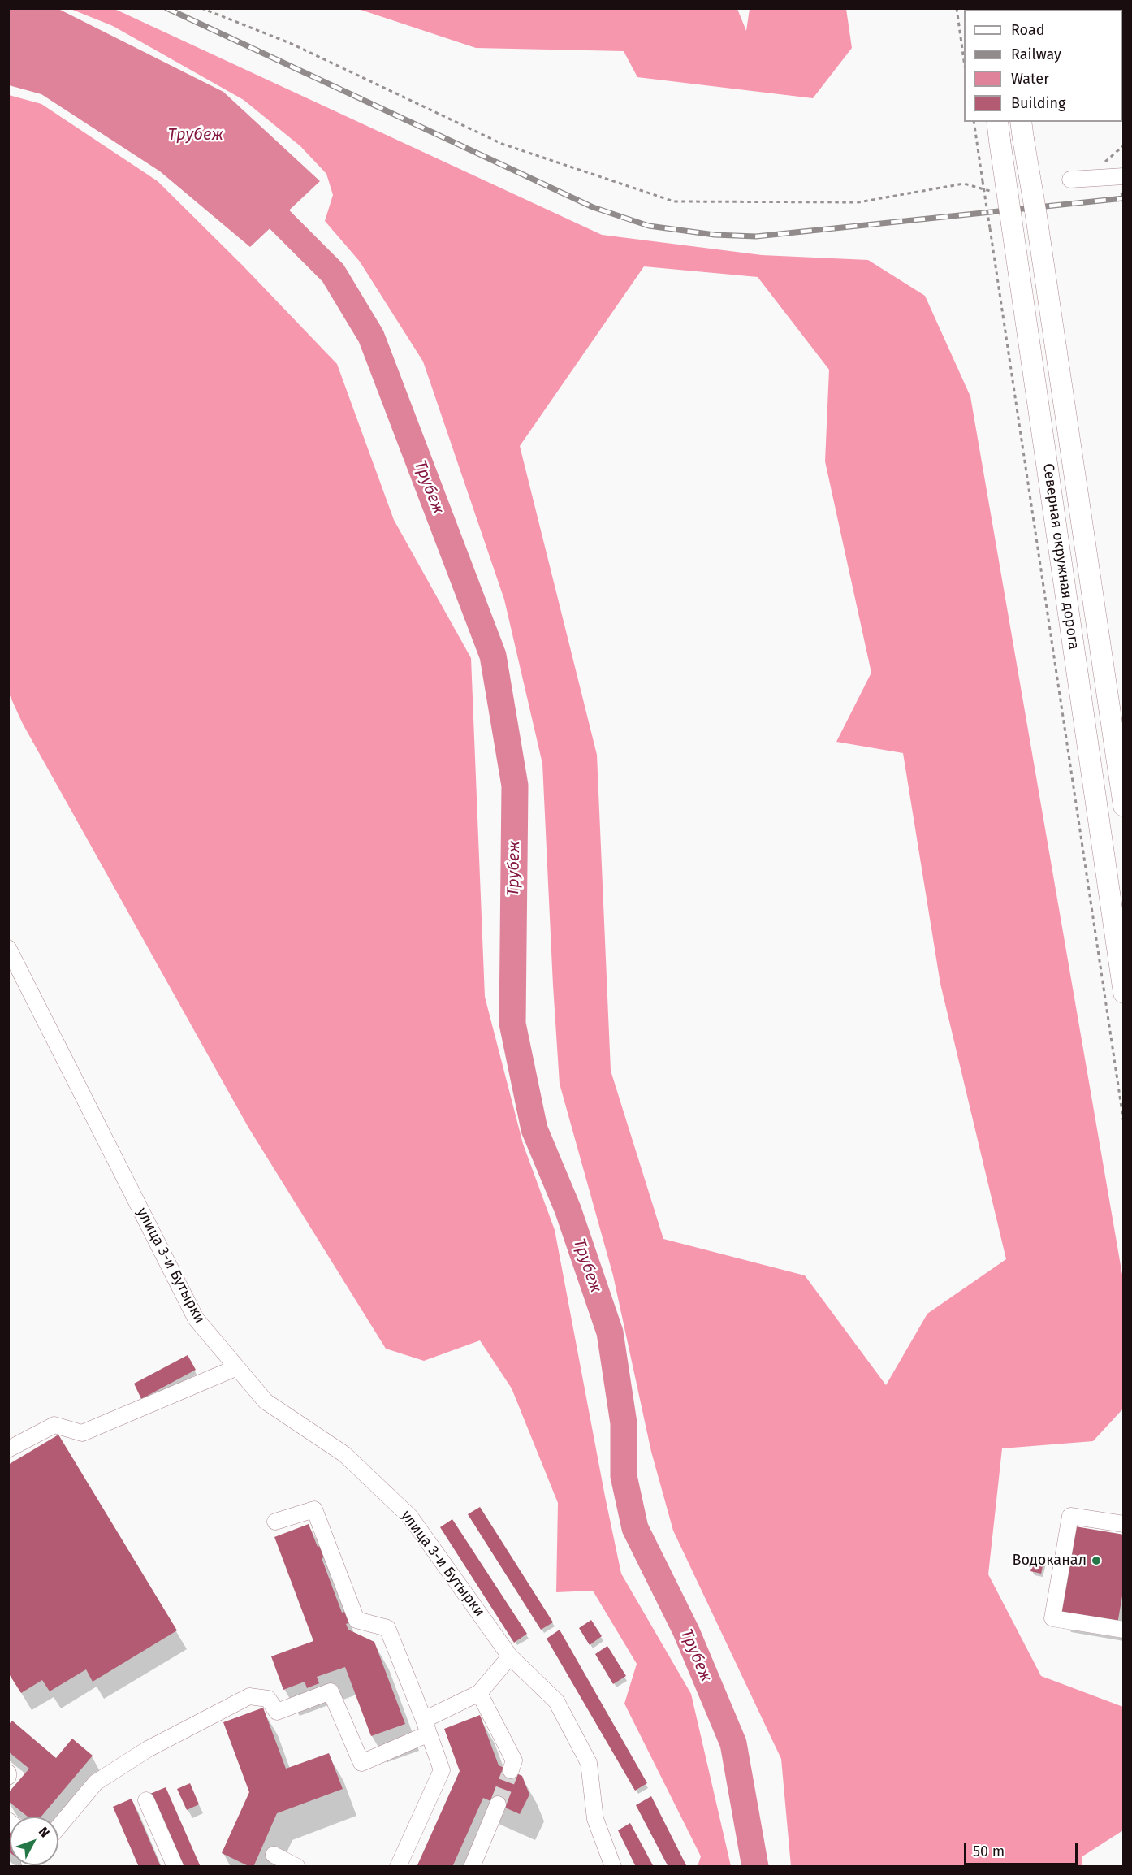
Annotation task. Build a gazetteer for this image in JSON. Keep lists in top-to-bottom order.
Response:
{
  "streets": {
    "main road": ["Северная окружная дорога"],
    "street": ["улица 3-и Бутырки"]
  },
  "water": ["Трубеж"],
  "places": ["Водоканал"],
  "legend": [
    "Road",
    "Railway",
    "Water",
    "Building"
  ],
  "scale_bar": "50 m",
  "north": "top right"
}
